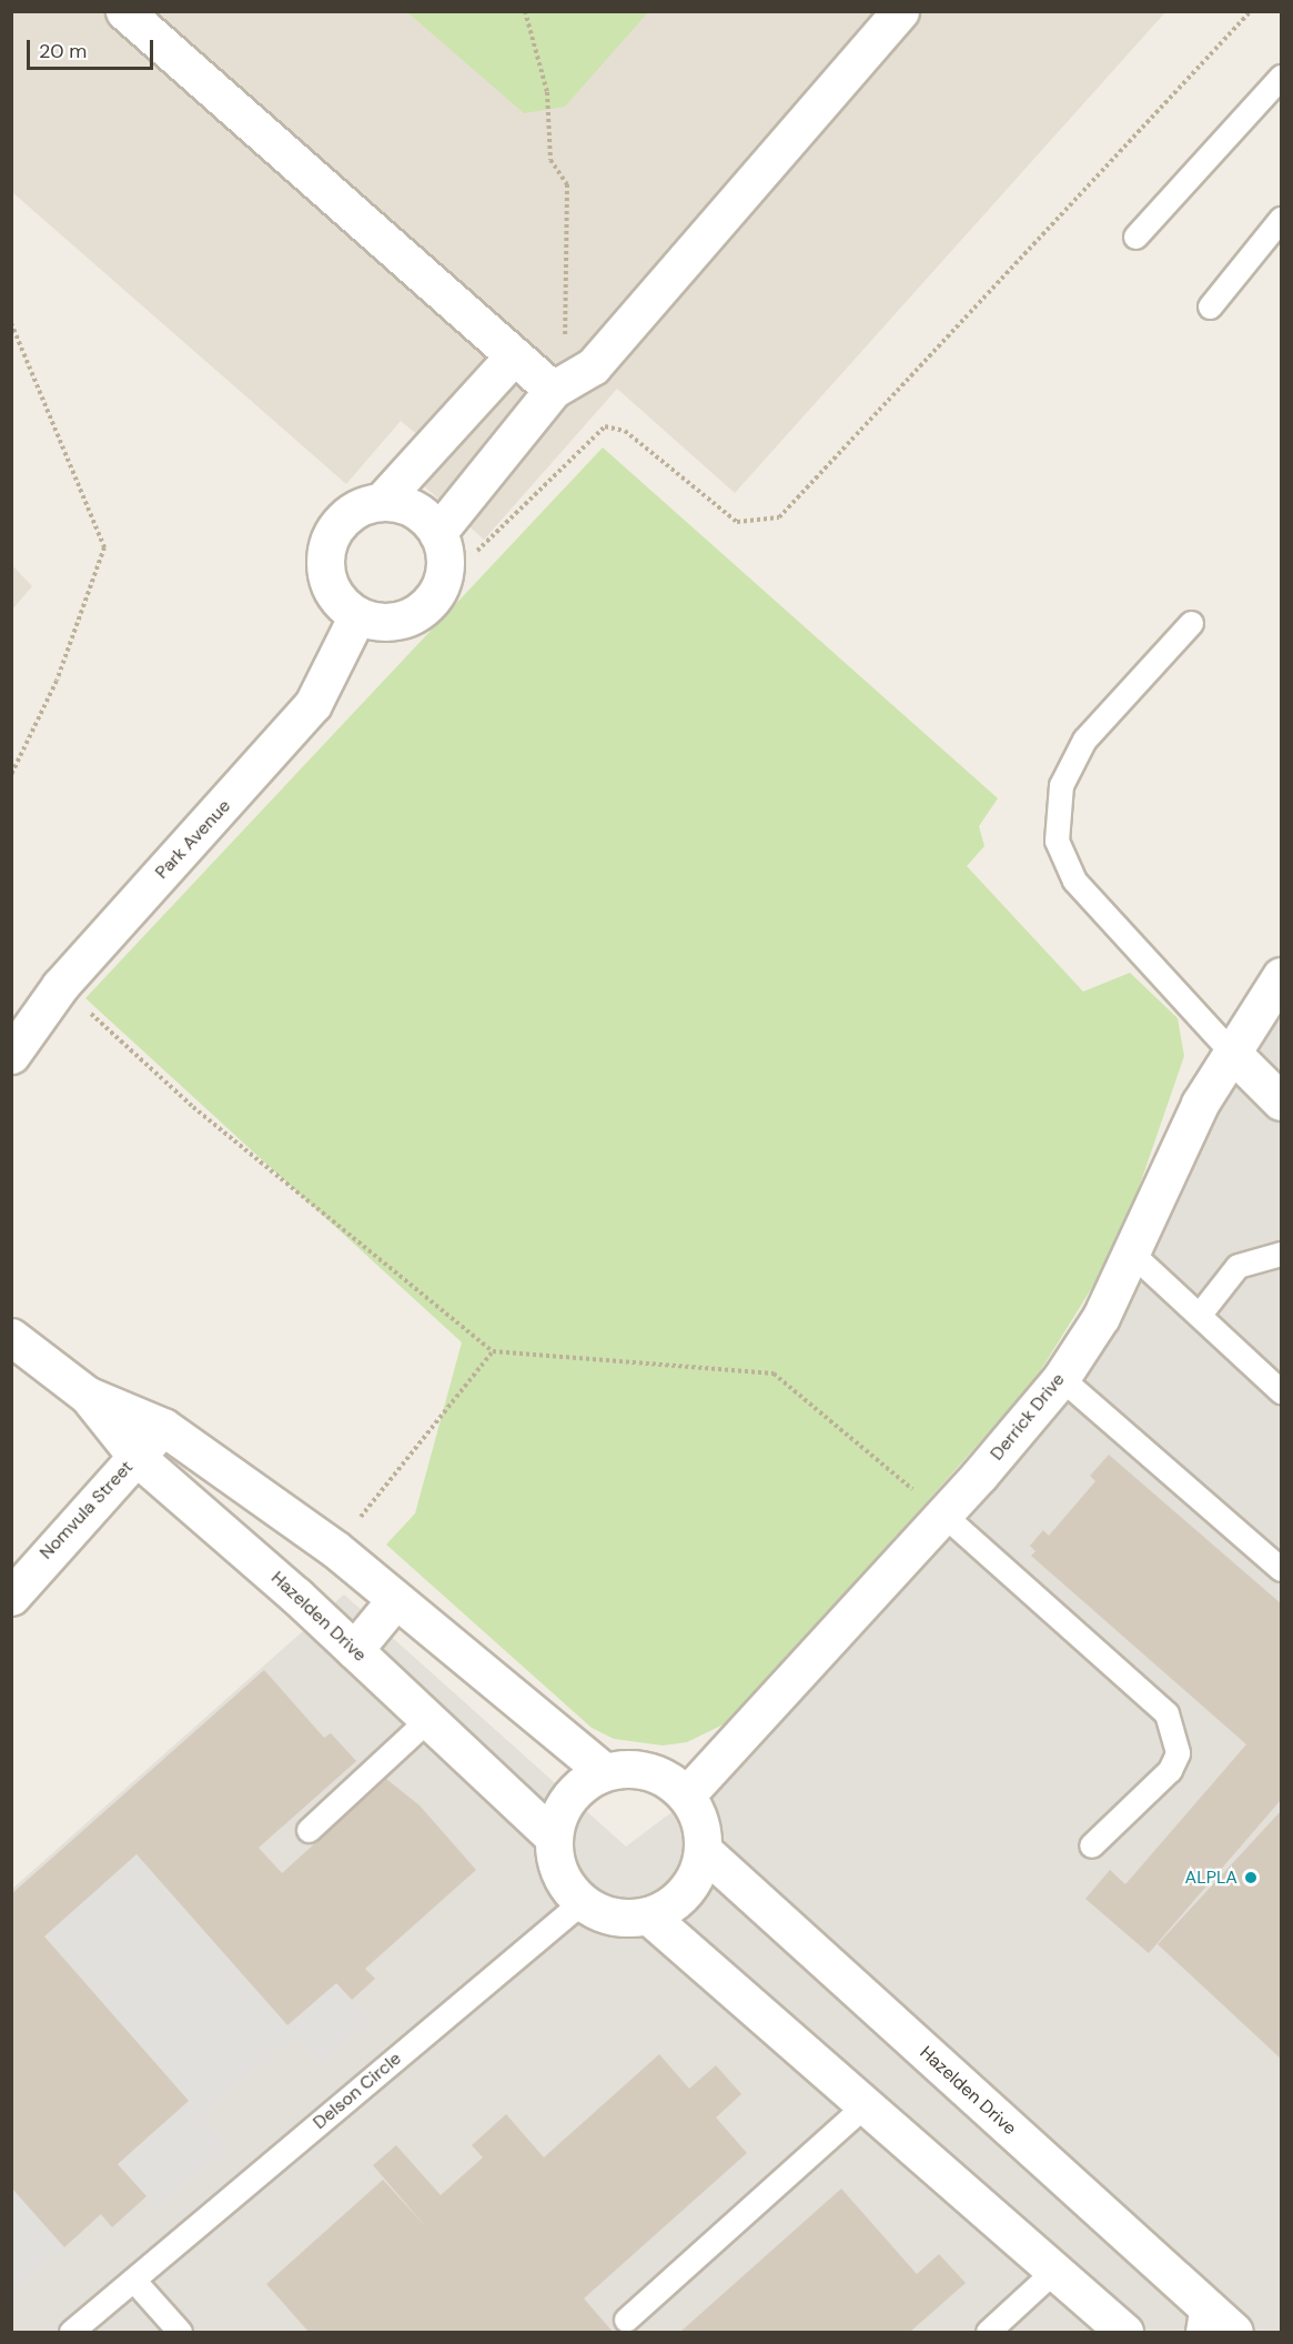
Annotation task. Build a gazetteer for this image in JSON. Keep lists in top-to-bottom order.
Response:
{
  "streets": {
    "street": [
      "Park Avenue",
      "Derrick Drive",
      "Nomvula Street",
      "Hazelden Drive"
    ],
    "lane": ["Delson Circle"]
  },
  "crossings": [
    ["Derrick Drive", "Hazelden Drive"],
    ["Derrick Drive", "Delson Circle"],
    ["Nomvula Street", "Hazelden Drive"],
    ["Hazelden Drive", "Delson Circle"]
  ],
  "places": ["ALPLA"],
  "scale_bar": "20 m"
}
